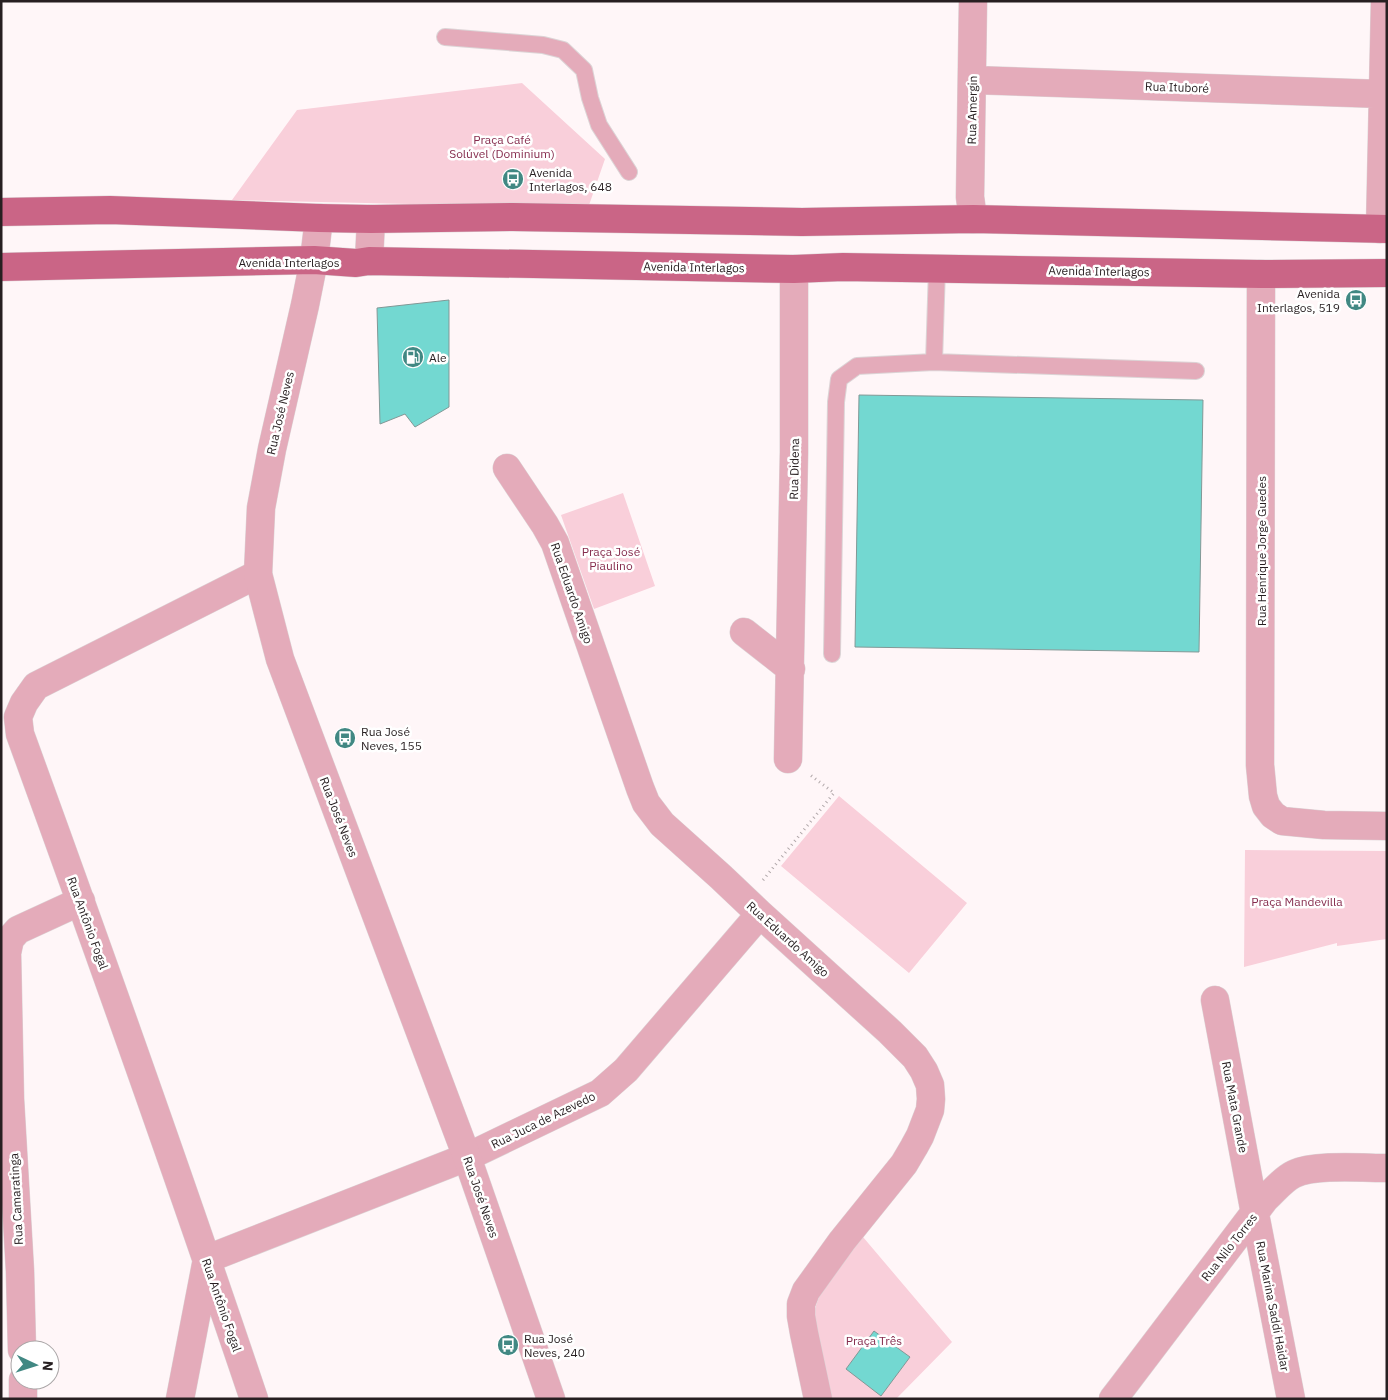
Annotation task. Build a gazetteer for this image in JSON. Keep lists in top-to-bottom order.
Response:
{
  "streets": {
    "main road": ["Avenida Interlagos"],
    "street": [
      "Rua Ituboré",
      "Rua Amergin",
      "Rua José Neves",
      "Rua Didena",
      "Rua Henrique Jorge Guedes",
      "Rua Eduardo Amigo",
      "Rua Antônio Fogal",
      "Rua Mata Grande",
      "Rua Juca de Azevedo",
      "Rua Camaratinga",
      "Rua Nilo Torres",
      "Rua Marina Saddi Haidar"
    ]
  },
  "crossings": [
    ["Rua Ituboré", "Rua Amergin"],
    ["Avenida Interlagos", "Rua José Neves"],
    ["Avenida Interlagos", "Rua Didena"],
    ["Avenida Interlagos", "Rua Henrique Jorge Guedes"],
    ["Rua José Neves", "Rua Antônio Fogal"],
    ["Rua José Neves", "Rua Juca de Azevedo"],
    ["Rua Eduardo Amigo", "Rua Juca de Azevedo"],
    ["Rua Antônio Fogal", "Rua Juca de Azevedo"],
    ["Rua Antônio Fogal", "Rua Camaratinga"],
    ["Rua Mata Grande", "Rua Nilo Torres"],
    ["Rua Mata Grande", "Rua Marina Saddi Haidar"],
    ["Rua Nilo Torres", "Rua Marina Saddi Haidar"]
  ],
  "parks": [
    "Praça Café Solúvel (Dominium)",
    "Praça José Piaulino",
    "Praça Mandevilla",
    "Praça Três"
  ],
  "places": {
    "bus stop": [
      "Avenida Interlagos, 648",
      "Avenida Interlagos, 519",
      "Rua José Neves, 155",
      "Rua José Neves, 240"
    ],
    "fuel station": ["Ale"]
  },
  "north": "right"
}
